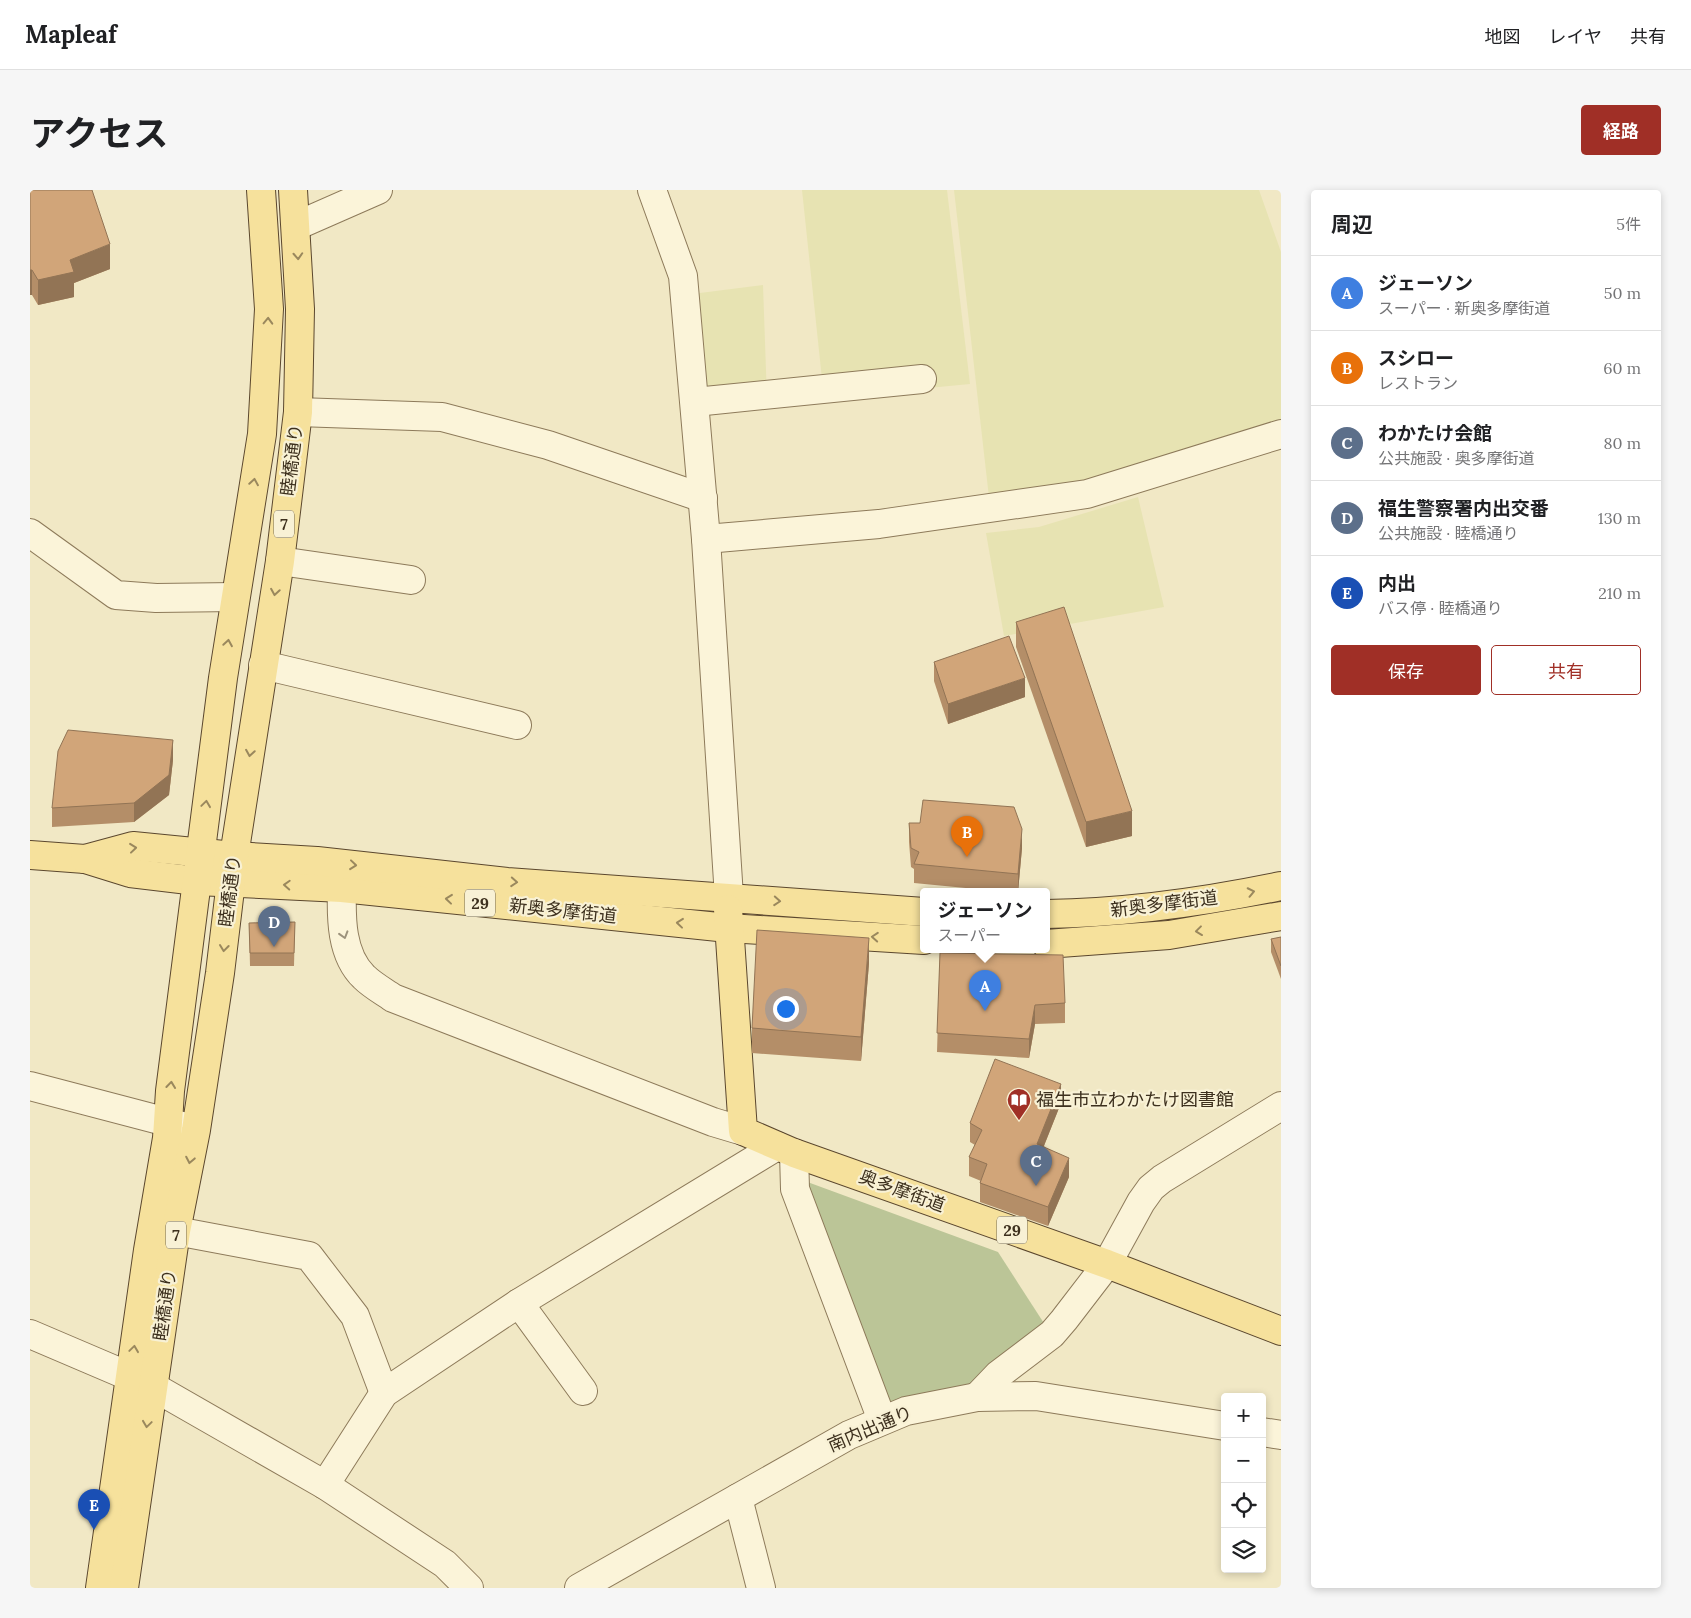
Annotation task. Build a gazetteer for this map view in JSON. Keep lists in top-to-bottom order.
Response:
{
  "streets": {
    "main road": [
      "睦橋通り",
      "7",
      "29",
      "新奥多摩街道",
      "奥多摩街道"
    ],
    "street": ["南内出通り"]
  },
  "crossings": [
    ["睦橋通り", "新奥多摩街道"]
  ],
  "places": {
    "library": ["福生市立わかたけ図書館"]
  },
  "page": {
    "header": "Mapleaf",
    "nav": ["地図", "レイヤ", "共有"],
    "title": "アクセス",
    "buttons": [
      "経路",
      ["保存", "共有"]
    ],
    "heading": ["周辺", "5件"],
    "list": [
      {
        "mark": "A",
        "name": "ジェーソン",
        "note": "スーパー · 新奥多摩街道",
        "value": "50 m"
      },
      {
        "mark": "B",
        "name": "スシロー",
        "note": "レストラン",
        "value": "60 m"
      },
      {
        "mark": "C",
        "name": "わかたけ会館",
        "note": "公共施設 · 奥多摩街道",
        "value": "80 m"
      },
      {
        "mark": "D",
        "name": "福生警察署内出交番",
        "note": "公共施設 · 睦橋通り",
        "value": "130 m"
      },
      {
        "mark": "E",
        "name": "内出",
        "note": "バス停 · 睦橋通り",
        "value": "210 m"
      }
    ],
    "pins": [
      "B",
      "D",
      "A",
      "C",
      "E"
    ],
    "popup": ["ジェーソン", "スーパー"],
    "map_buttons": ["+", "−"]
  }
}
